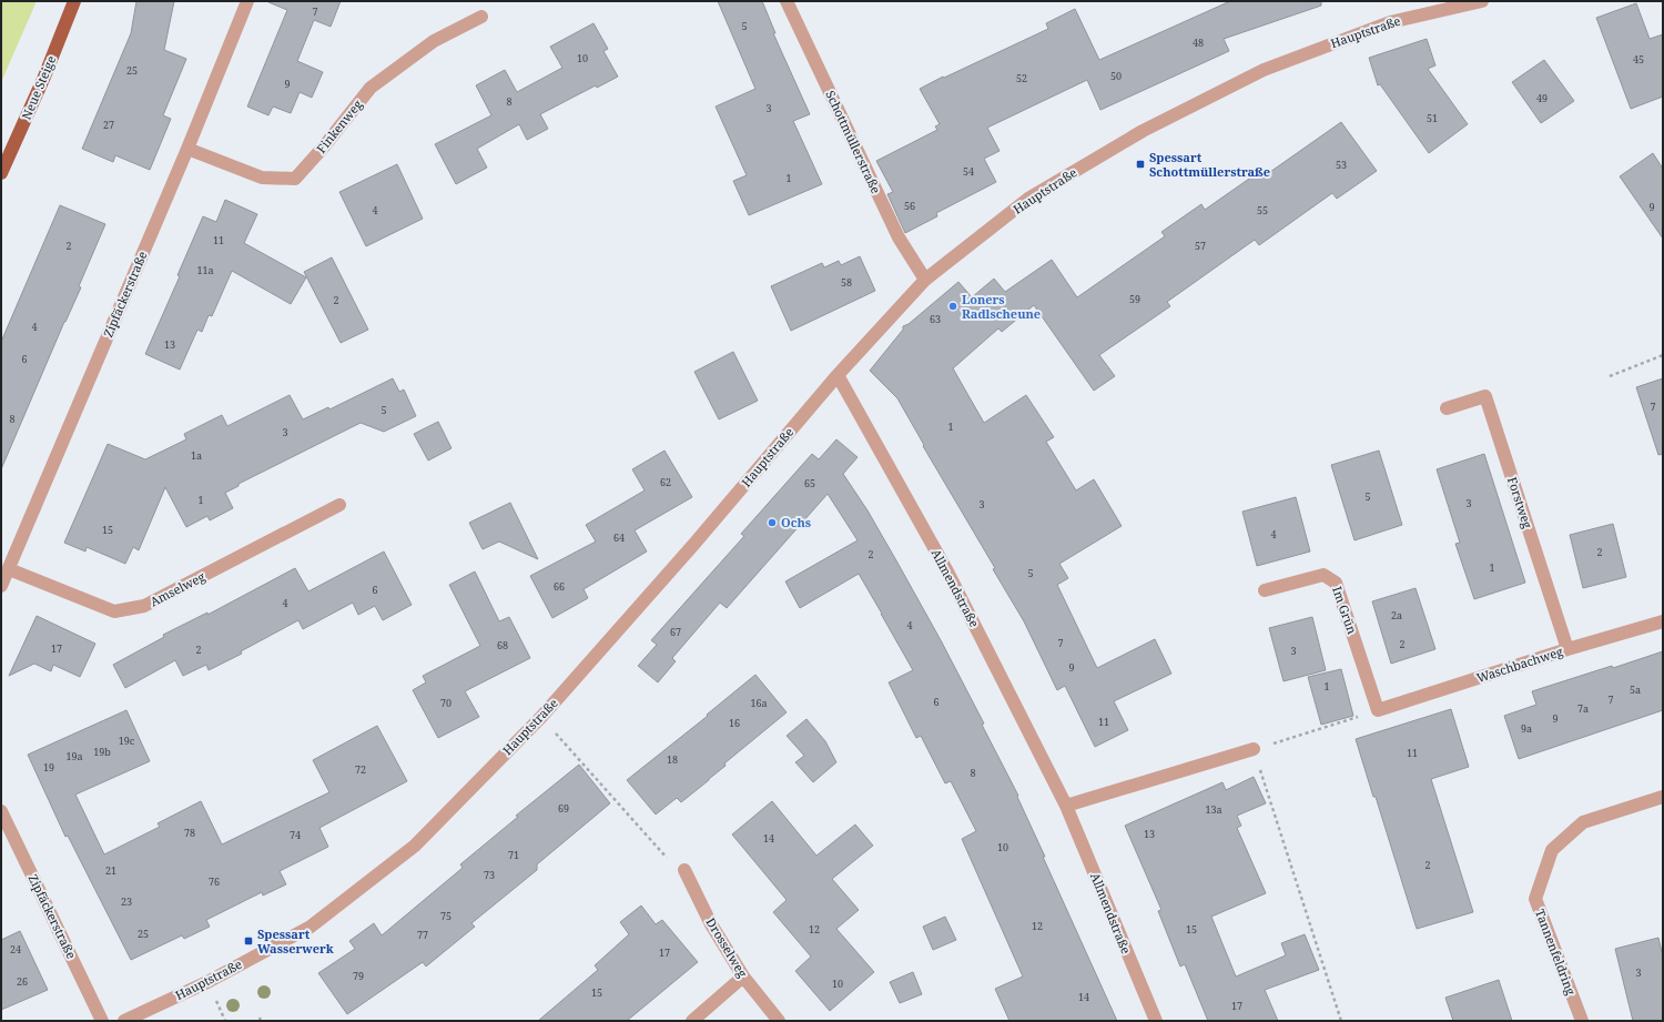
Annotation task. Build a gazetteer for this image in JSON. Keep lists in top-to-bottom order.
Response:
{
  "streets": {
    "main road": ["Neue Steige"],
    "street": [
      "Hauptstraße",
      "Finkenweg",
      "Schottmüllerstraße",
      "Zipfäckerstraße",
      "Forstweg",
      "Allmendstraße",
      "Amselweg",
      "Im Grün",
      "Waschbachweg",
      "Drosselweg",
      "Tannenfeldring"
    ]
  },
  "crossings": [
    ["Hauptstraße", "Schottmüllerstraße"],
    ["Hauptstraße", "Allmendstraße"],
    ["Finkenweg", "Zipfäckerstraße"],
    ["Zipfäckerstraße", "Amselweg"],
    ["Forstweg", "Waschbachweg"],
    ["Im Grün", "Waschbachweg"]
  ],
  "places": {
    "transit": ["Spessart Schottmüllerstraße", "Spessart Wasserwerk"],
    "other": ["Loners Radlscheune", "Ochs"]
  },
  "house_numbers": [
    "7",
    "5",
    "48",
    "10",
    "45",
    "25",
    "50",
    "52",
    "9",
    "49",
    "8",
    "3",
    "51",
    "27",
    "53",
    "54",
    "1",
    "56",
    "9",
    "4",
    "55",
    "11",
    "2",
    "57",
    "11a",
    "58",
    "59",
    "2",
    "63",
    "4",
    "13",
    "6",
    "7",
    "5",
    "8",
    "1",
    "3",
    "1a",
    "62",
    "65",
    "5",
    "1",
    "3",
    "3",
    "15",
    "4",
    "64",
    "2",
    "2",
    "1",
    "5",
    "66",
    "6",
    "4",
    "2a",
    "4",
    "67",
    "7",
    "2",
    "68",
    "17",
    "2",
    "3",
    "9",
    "1",
    "5a",
    "7",
    "6",
    "70",
    "16a",
    "7a",
    "9",
    "11",
    "16",
    "9a",
    "19c",
    "19b",
    "11",
    "19a",
    "18",
    "19",
    "72",
    "8",
    "69",
    "13a",
    "78",
    "13",
    "74",
    "14",
    "10",
    "71",
    "2",
    "21",
    "73",
    "76",
    "23",
    "75",
    "12",
    "12",
    "15",
    "25",
    "77",
    "24",
    "17",
    "3",
    "79",
    "26",
    "10",
    "15",
    "14",
    "17"
  ]
}
